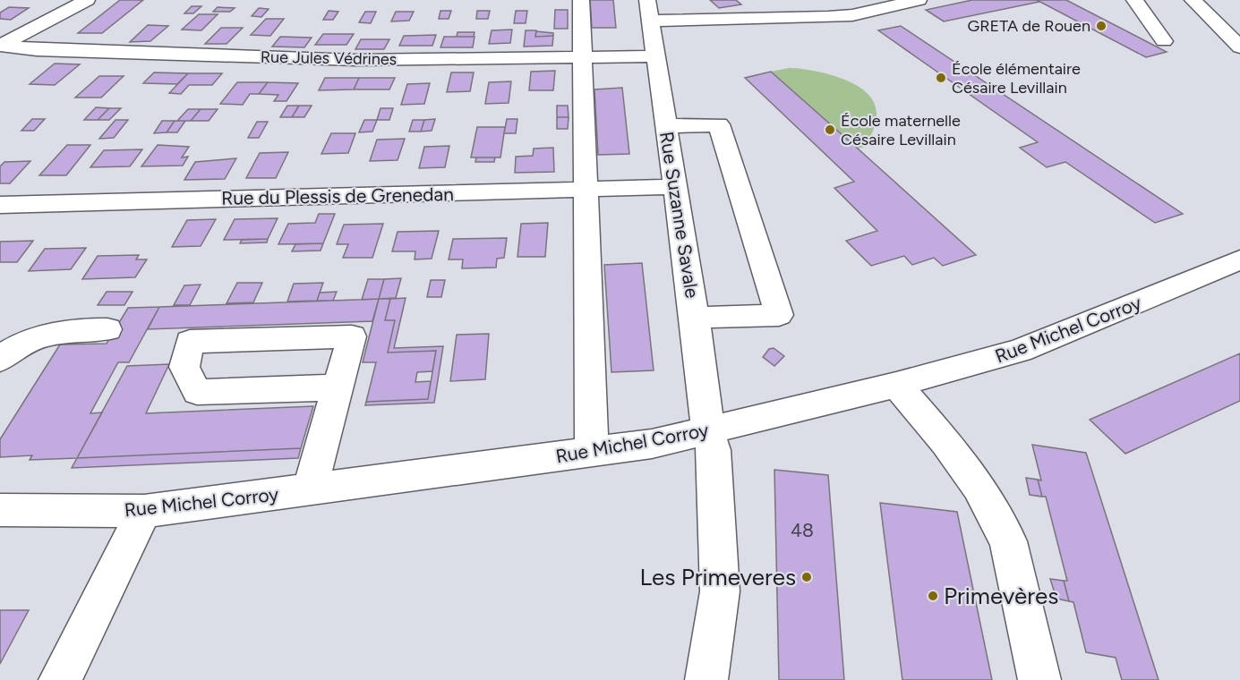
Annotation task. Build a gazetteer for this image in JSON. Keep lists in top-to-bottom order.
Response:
{
  "streets": {
    "street": [
      "Rue Jules Védrines",
      "Rue du Plessis de Grenedan",
      "Rue Suzanne Savale",
      "Rue Michel Corroy"
    ]
  },
  "crossings": [
    ["Rue Jules Védrines", "Rue Suzanne Savale"],
    ["Rue du Plessis de Grenedan", "Rue Suzanne Savale"],
    ["Rue Suzanne Savale", "Rue Michel Corroy"]
  ],
  "places": [
    "GRETA de Rouen",
    "École élémentaire Césaire Levillain",
    "École maternelle Césaire Levillain",
    "Les Primeveres",
    "Primevères"
  ],
  "house_numbers": ["48"]
}
